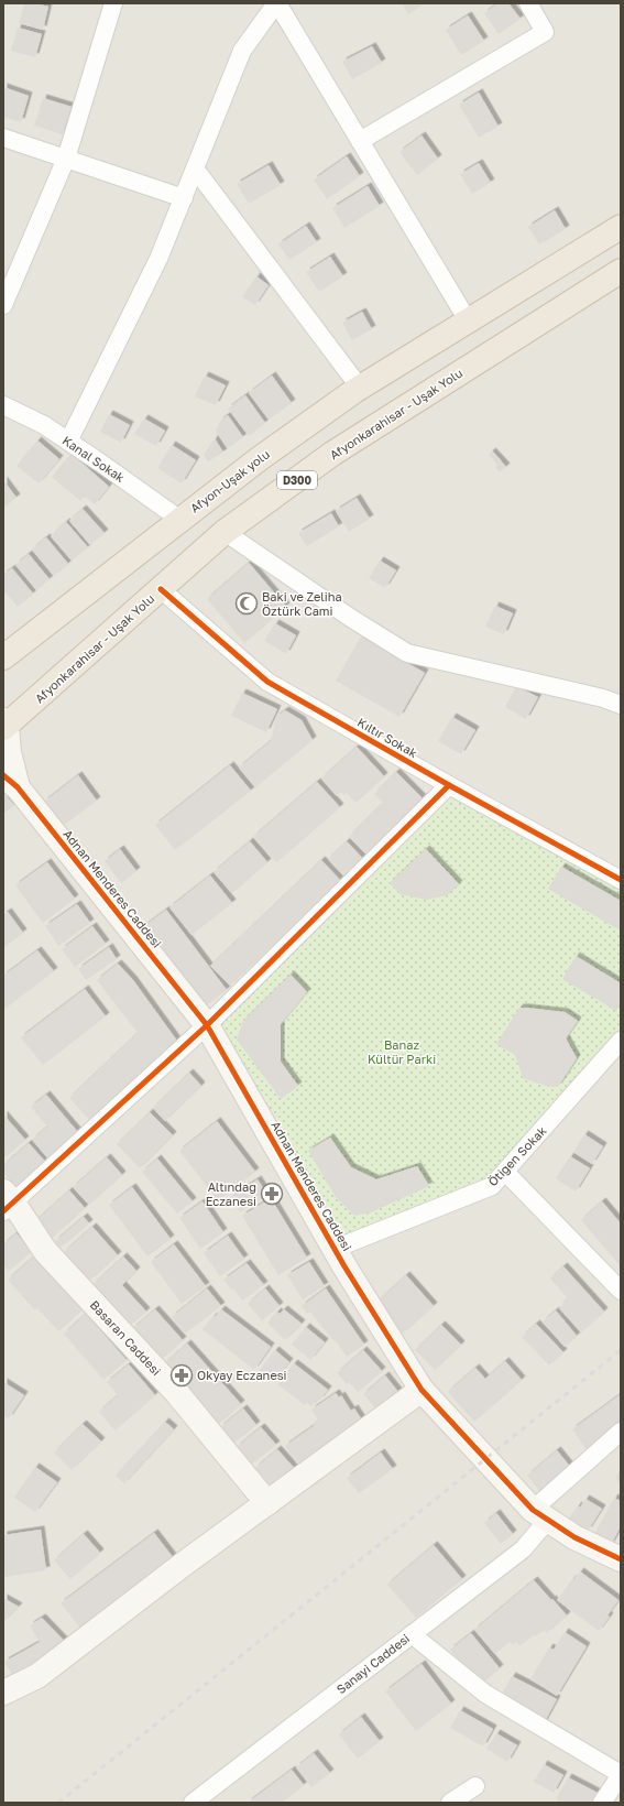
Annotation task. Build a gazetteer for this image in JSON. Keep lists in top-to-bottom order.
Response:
{
  "streets": {
    "highway": ["Afyonkarahisar - Uşak Yolu", "D300", "Afyon-Uşak yolu"],
    "street": [
      "Kanal Sokak",
      "Kıltır Sokak",
      "Adnan Menderes Caddesi",
      "Ötigen Sokak",
      "Basaran Caddesi",
      "Sanayi Caddesi"
    ]
  },
  "crossings": [
    ["Afyonkarahisar - Uşak Yolu", "Kıltır Sokak"],
    ["Kanal Sokak", "Afyon-Uşak yolu"],
    ["Adnan Menderes Caddesi", "Ötigen Sokak"],
    ["Adnan Menderes Caddesi", "Sanayi Caddesi"]
  ],
  "parks": ["Banaz Kültür Parki"],
  "places": {
    "mosque": ["Baki ve Zeliha Öztürk Cami"],
    "pharmacy": ["Altındağ Eczanesi", "Okyay Eczanesi"]
  }
}
